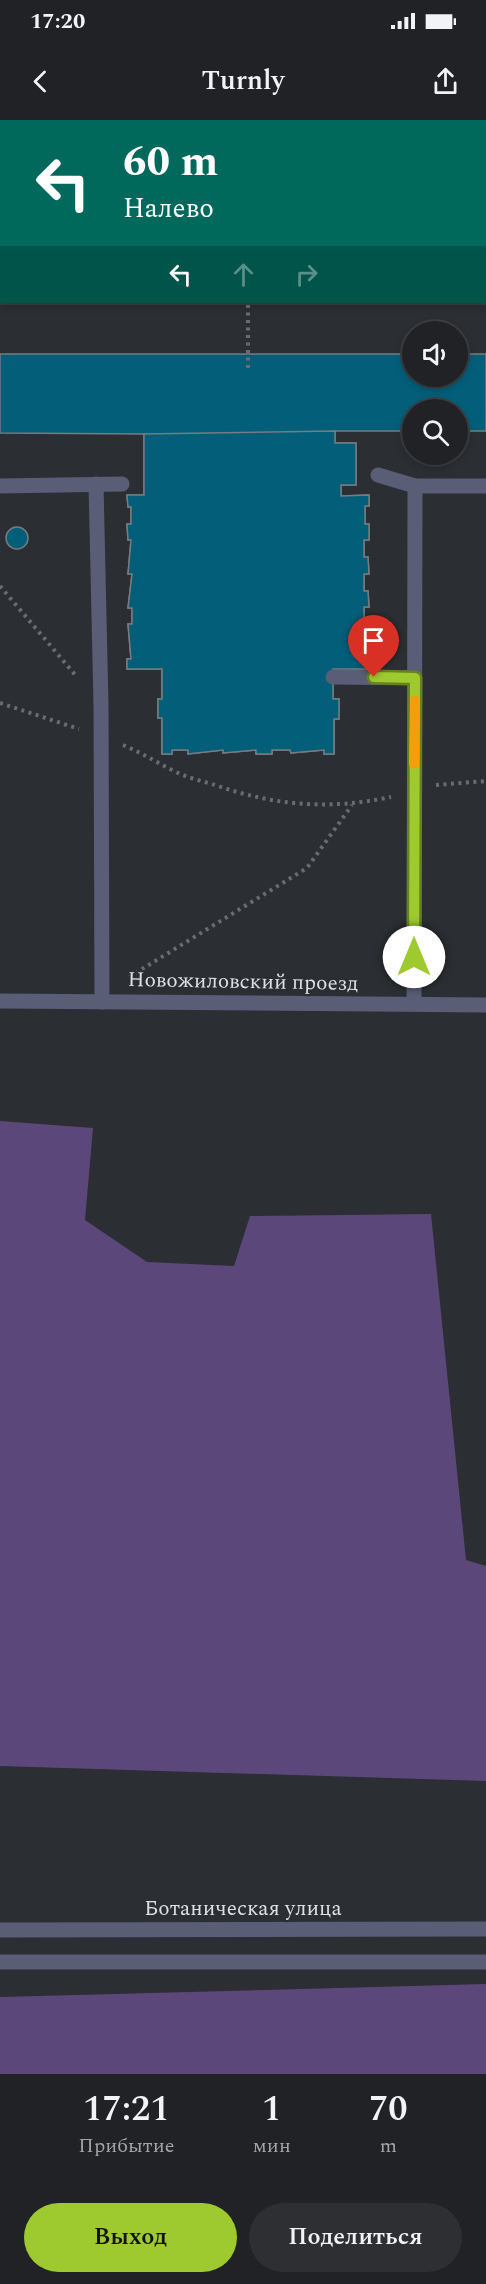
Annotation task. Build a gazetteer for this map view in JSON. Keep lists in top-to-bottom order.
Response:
{
  "streets": {
    "street": ["Новожиловский проезд", "Ботаническая улица"]
  },
  "page": {
    "status": "17:20",
    "header": "Turnly",
    "turn": ["60 m", "Налево"],
    "eta": [
      "17:21",
      "Прибытие",
      "1",
      "мин",
      "70",
      "m"
    ],
    "buttons": ["Выход", "Поделиться"]
  }
}
